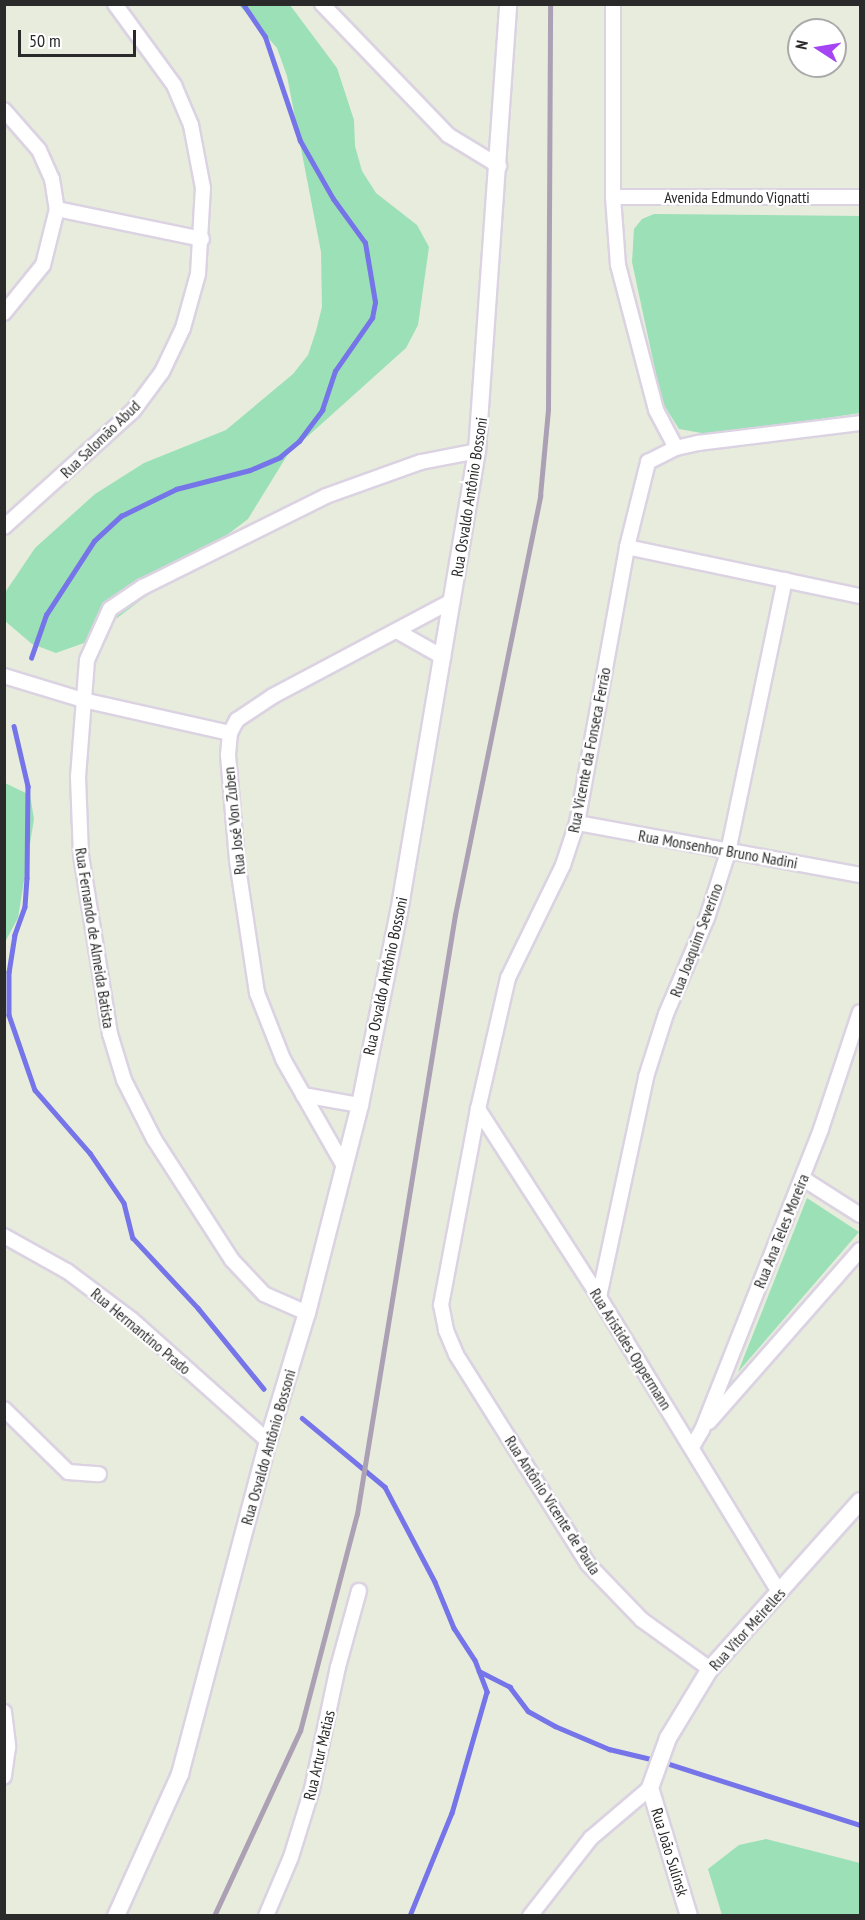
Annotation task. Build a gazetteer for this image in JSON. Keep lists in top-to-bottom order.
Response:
{
  "streets": {
    "street": [
      "Avenida Edmundo Vignatti",
      "Rua Salomão Abud",
      "Rua Osvaldo Antônio Bossoni",
      "Rua Vicente da Fonseca Ferrão",
      "Rua José Von Zuben",
      "Rua Monsenhor Bruno Nadini",
      "Rua Fernando de Almeida Batista",
      "Rua Joaquim Severino",
      "Rua Ana Teles Moreira",
      "Rua Hermantino Prado",
      "Rua Aristides Oppermann",
      "Rua Antônio Vicente de Paula",
      "Rua Vitor Meirelles",
      "Rua Artur Matias",
      "Rua João Sulinsk"
    ]
  },
  "crossings": [
    ["Rua Osvaldo Antônio Bossoni", "Rua José Von Zuben"],
    ["Rua Osvaldo Antônio Bossoni", "Rua Fernando de Almeida Batista"],
    ["Rua Osvaldo Antônio Bossoni", "Rua Hermantino Prado"],
    ["Rua Vicente da Fonseca Ferrão", "Rua Monsenhor Bruno Nadini"],
    ["Rua Vicente da Fonseca Ferrão", "Rua Aristides Oppermann"],
    ["Rua Vicente da Fonseca Ferrão", "Rua Antônio Vicente de Paula"],
    ["Rua Monsenhor Bruno Nadini", "Rua Joaquim Severino"],
    ["Rua Joaquim Severino", "Rua Aristides Oppermann"],
    ["Rua Ana Teles Moreira", "Rua Aristides Oppermann"],
    ["Rua Aristides Oppermann", "Rua Vitor Meirelles"],
    ["Rua Antônio Vicente de Paula", "Rua Vitor Meirelles"],
    ["Rua Vitor Meirelles", "Rua João Sulinsk"]
  ],
  "scale_bar": "50 m",
  "north": "left"
}
